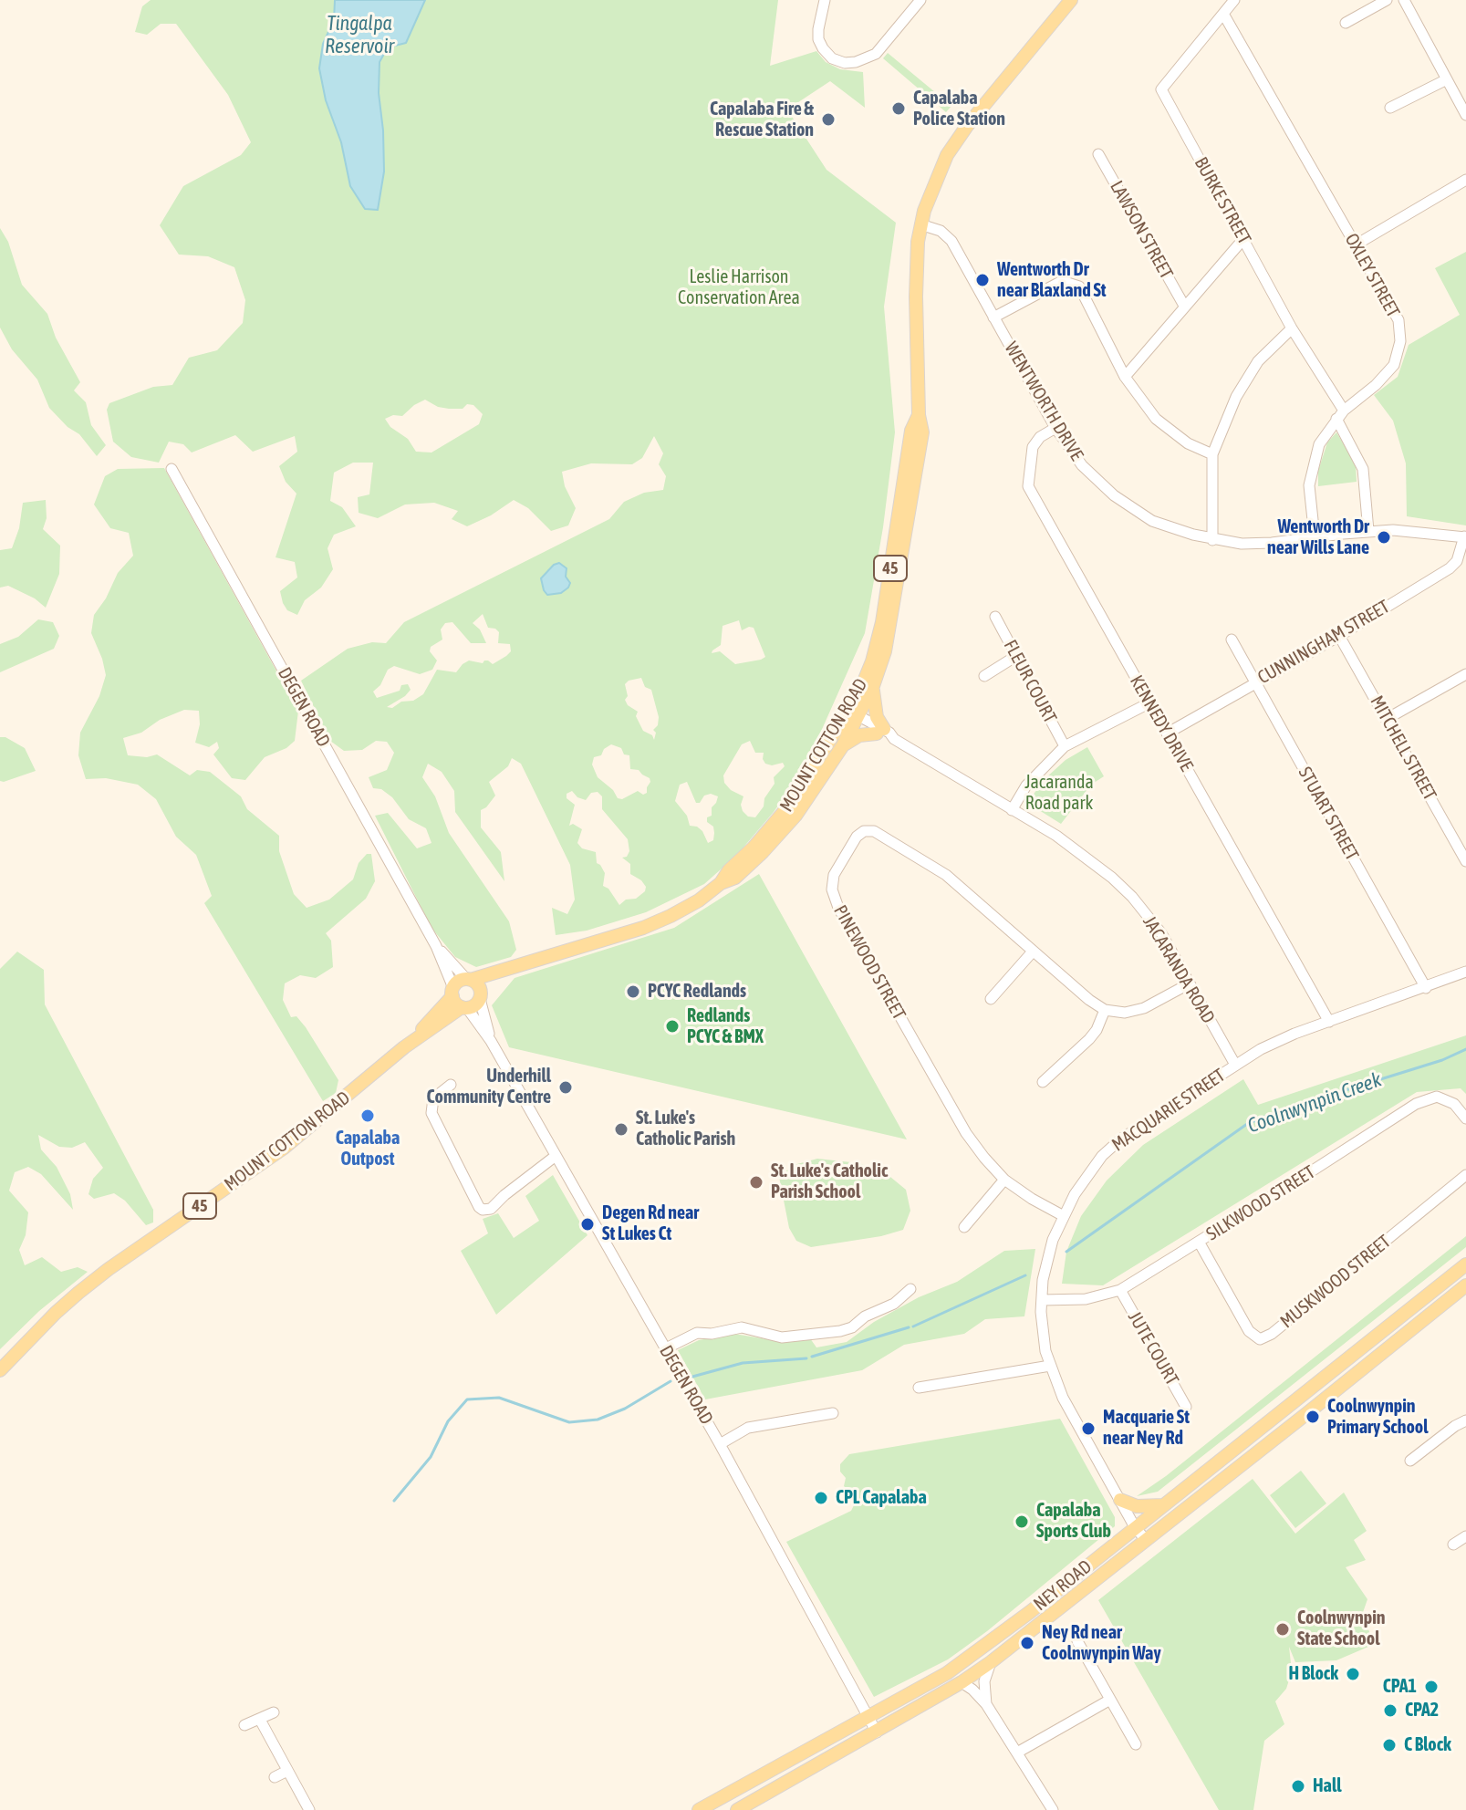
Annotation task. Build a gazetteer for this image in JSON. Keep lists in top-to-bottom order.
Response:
{
  "streets": {
    "main road": ["45", "MOUNT COTTON ROAD", "NEY ROAD"],
    "street": [
      "BURKE STREET",
      "LAWSON STREET",
      "OXLEY STREET",
      "WENTWORTH DRIVE",
      "CUNNINGHAM STREET",
      "FLEUR COURT",
      "DEGEN ROAD",
      "KENNEDY DRIVE",
      "MITCHELL STREET",
      "STUART STREET",
      "PINEWOOD STREET",
      "JACARANDA ROAD",
      "MACQUARIE STREET",
      "SILKWOOD STREET",
      "MUSKWOOD STREET",
      "JUTE COURT"
    ]
  },
  "crossings": [
    ["BURKE STREET", "OXLEY STREET"],
    ["BURKE STREET", "WENTWORTH DRIVE"],
    ["OXLEY STREET", "WENTWORTH DRIVE"],
    ["WENTWORTH DRIVE", "CUNNINGHAM STREET"],
    ["WENTWORTH DRIVE", "KENNEDY DRIVE"],
    ["WENTWORTH DRIVE", "MOUNT COTTON ROAD"],
    ["45", "DEGEN ROAD"],
    ["45", "MOUNT COTTON ROAD"],
    ["CUNNINGHAM STREET", "KENNEDY DRIVE"],
    ["CUNNINGHAM STREET", "MITCHELL STREET"],
    ["CUNNINGHAM STREET", "STUART STREET"],
    ["DEGEN ROAD", "MOUNT COTTON ROAD"],
    ["DEGEN ROAD", "NEY ROAD"],
    ["KENNEDY DRIVE", "MACQUARIE STREET"],
    ["MOUNT COTTON ROAD", "JACARANDA ROAD"],
    ["STUART STREET", "MACQUARIE STREET"],
    ["PINEWOOD STREET", "MACQUARIE STREET"],
    ["JACARANDA ROAD", "MACQUARIE STREET"],
    ["MACQUARIE STREET", "SILKWOOD STREET"],
    ["MACQUARIE STREET", "NEY ROAD"],
    ["SILKWOOD STREET", "MUSKWOOD STREET"],
    ["SILKWOOD STREET", "JUTE COURT"]
  ],
  "water": ["Tingalpa Reservoir", "Coolnwynpin Creek"],
  "parks": ["Leslie Harrison Conservation Area", "Jacaranda Road park"],
  "places": [
    "Capalaba Police Station",
    "Capalaba Fire & Rescue Station",
    "Wentworth Dr near Blaxland St",
    "Wentworth Dr near Wills Lane",
    "PCYC Redlands",
    "Redlands PCYC & BMX",
    "Underhill Community Centre",
    "Capalaba Outpost",
    "St. Luke's Catholic Parish",
    "St. Luke's Catholic Parish School",
    "Degen Rd near St Lukes Ct",
    "Coolnwynpin Primary School",
    "Macquarie St near Ney Rd",
    "CPL Capalaba",
    "Capalaba Sports Club",
    "Coolnwynpin State School",
    "Ney Rd near Coolnwynpin Way",
    "H Block",
    "CPA1",
    "CPA2",
    "C Block",
    "Hall"
  ]
}
